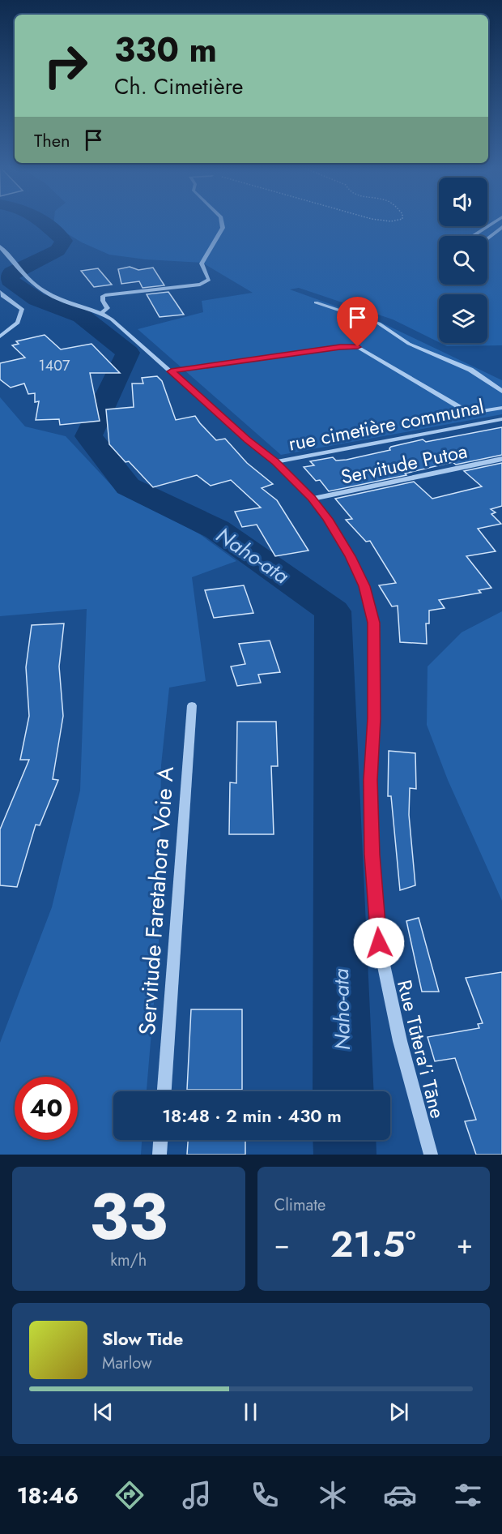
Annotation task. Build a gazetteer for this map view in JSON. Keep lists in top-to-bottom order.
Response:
{
  "streets": {
    "street": [
      "rue cimetière communal",
      "Servitude Putoa",
      "Servitude Faretahora Voie A",
      "Rue Tūtera'i Tāne"
    ]
  },
  "crossings": [
    ["rue cimetière communal", "Rue Tūtera'i Tāne"],
    ["Servitude Putoa", "Rue Tūtera'i Tāne"]
  ],
  "water": ["Naho-ata"],
  "house_numbers": ["1407"],
  "page": {
    "turn": ["330 m", "Ch. Cimetière"],
    "then": "Then",
    "limit": "40",
    "trip": "18:48 · 2 min · 430 m",
    "tile": [
      ["33", "km/h"],
      "Climate"
    ],
    "heat": ["−", "21.5°", "+"],
    "song": ["Slow Tide", "Marlow"],
    "tabs": "18:46"
  }
}
